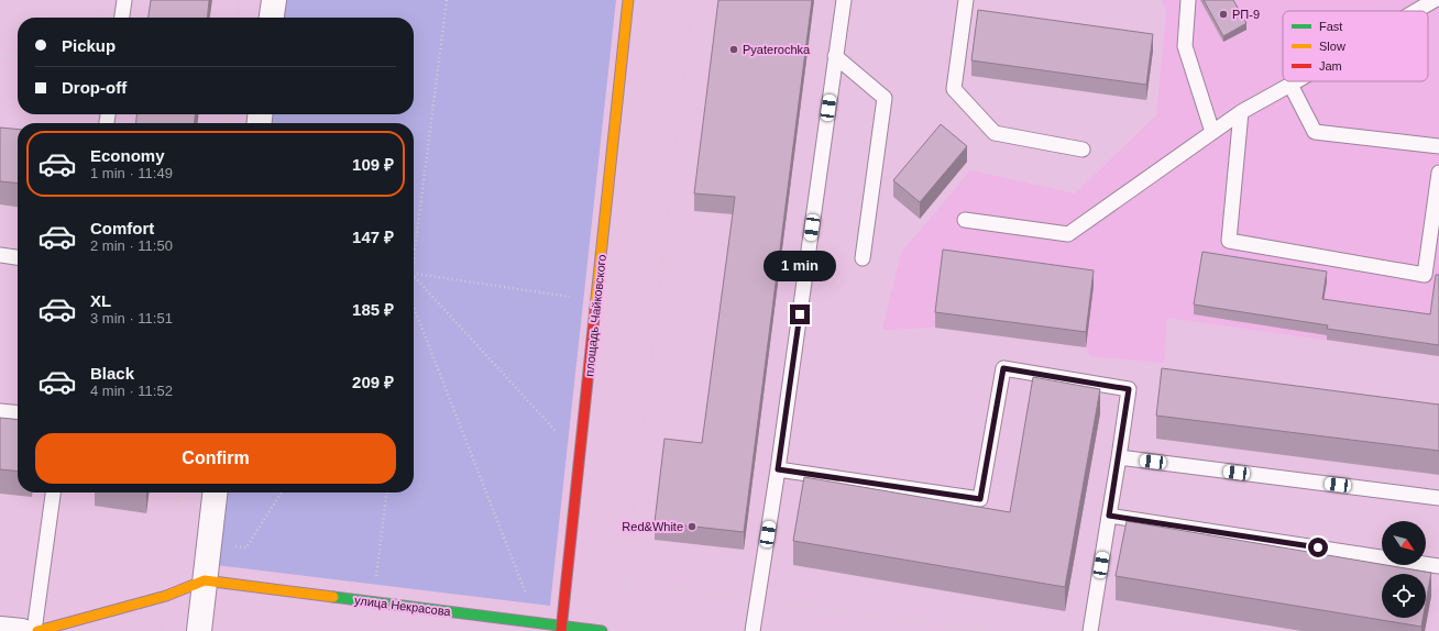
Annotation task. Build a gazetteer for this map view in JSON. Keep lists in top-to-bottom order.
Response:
{
  "streets": {
    "street": ["площадь Чайковского", "улица Некрасова"]
  },
  "crossings": [
    ["площадь Чайковского", "улица Некрасова"]
  ],
  "places": ["РП-9", "Pyaterochka", "Red&White"],
  "legend": ["Fast", "Slow", "Jam"],
  "north": "bottom right",
  "page": {
    "banner": ["Pickup", "Drop-off"],
    "list": [
      {
        "name": "Economy",
        "note": "1 min · 11:49",
        "value": "109 ₽"
      },
      {
        "name": "Comfort",
        "note": "2 min · 11:50",
        "value": "147 ₽"
      },
      {
        "name": "XL",
        "note": "3 min · 11:51",
        "value": "185 ₽"
      },
      {
        "name": "Black",
        "note": "4 min · 11:52",
        "value": "209 ₽"
      }
    ],
    "bubble": "1 min",
    "buttons": "Confirm"
  }
}
